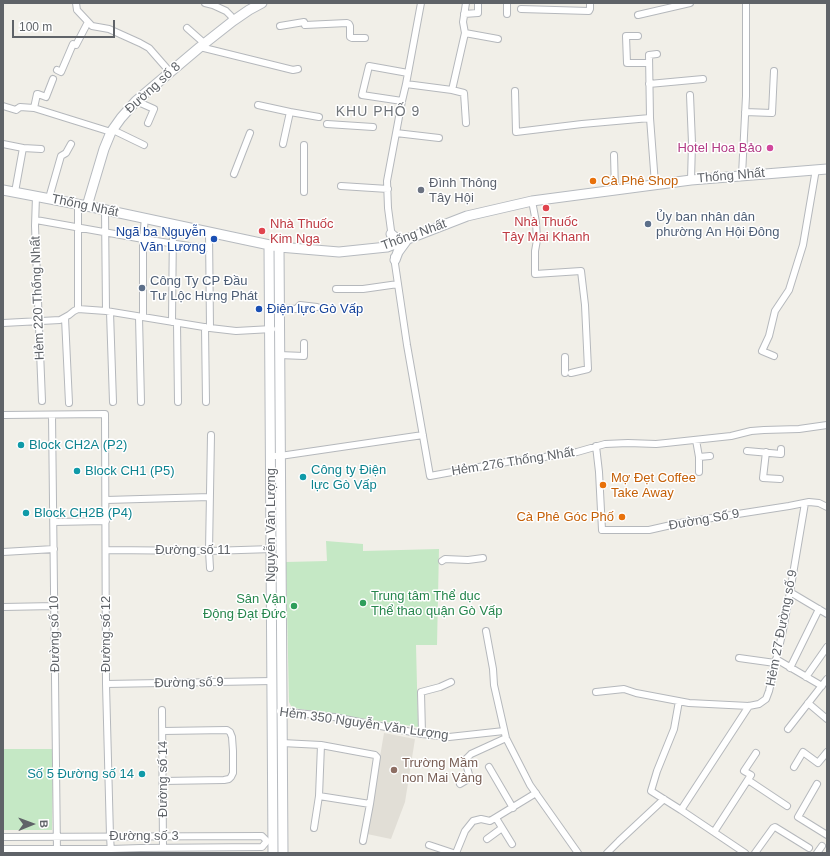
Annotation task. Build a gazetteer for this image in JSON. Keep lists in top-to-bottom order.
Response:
{
  "streets": {
    "street": [
      "Đường số 8",
      "Thống Nhất",
      "Hẻm 220 Thống Nhất",
      "Hẻm 276 Thống Nhất",
      "Đường Số 9",
      "Nguyễn Văn Lượng",
      "Đường số 11",
      "Hẻm 27 Đường số 9",
      "Đường số 10",
      "Đường số 12",
      "Đường số 9",
      "Hẻm 350 Nguyễn Văn Lượng",
      "Đường số 14",
      "Đường số 3"
    ]
  },
  "crossings": [
    ["Đường số 8", "Thống Nhất"],
    ["Thống Nhất", "Hẻm 220 Thống Nhất"],
    ["Thống Nhất", "Hẻm 276 Thống Nhất"],
    ["Thống Nhất", "Nguyễn Văn Lượng"],
    ["Hẻm 276 Thống Nhất", "Đường Số 9"],
    ["Đường Số 9", "Hẻm 27 Đường số 9"],
    ["Nguyễn Văn Lượng", "Đường số 11"],
    ["Nguyễn Văn Lượng", "Đường số 9"],
    ["Nguyễn Văn Lượng", "Hẻm 350 Nguyễn Văn Lượng"],
    ["Nguyễn Văn Lượng", "Đường số 3"],
    ["Đường số 11", "Đường số 12"],
    ["Đường số 10", "Đường số 12"],
    ["Đường số 10", "Đường số 3"],
    ["Đường số 12", "Đường số 9"],
    ["Đường số 12", "Đường số 3"],
    ["Đường số 14", "Đường số 3"]
  ],
  "districts": ["KHU PHỐ 9"],
  "places": [
    "Hotel Hoa Bảo",
    "Cà Phê Shop",
    "Đình Thông Tây Hội",
    "Nhà Thuốc Tây Mai Khanh",
    "Ủy ban nhân dân phường An Hội Đông",
    "Nhà Thuốc Kim Nga",
    "Ngã ba Nguyễn Văn Lương",
    "Công Ty CP Đầu Tư Lộc Hưng Phát",
    "Điện lực Gò Vấp",
    "Block CH2A (P2)",
    "Block CH1 (P5)",
    "Công ty Điện lực Gò Vấp",
    "Mợ Đẹt Coffee Take Away",
    "Block CH2B (P4)",
    "Cà Phê Góc Phố",
    "Trung tâm Thể dục Thể thao quận Gò Vấp",
    "Sân Vận Động Đạt Đức",
    "Trường Mầm non Mai Vàng",
    "Số 5 Đường số 14"
  ],
  "scale_bar": "100 m",
  "north": "right"
}
